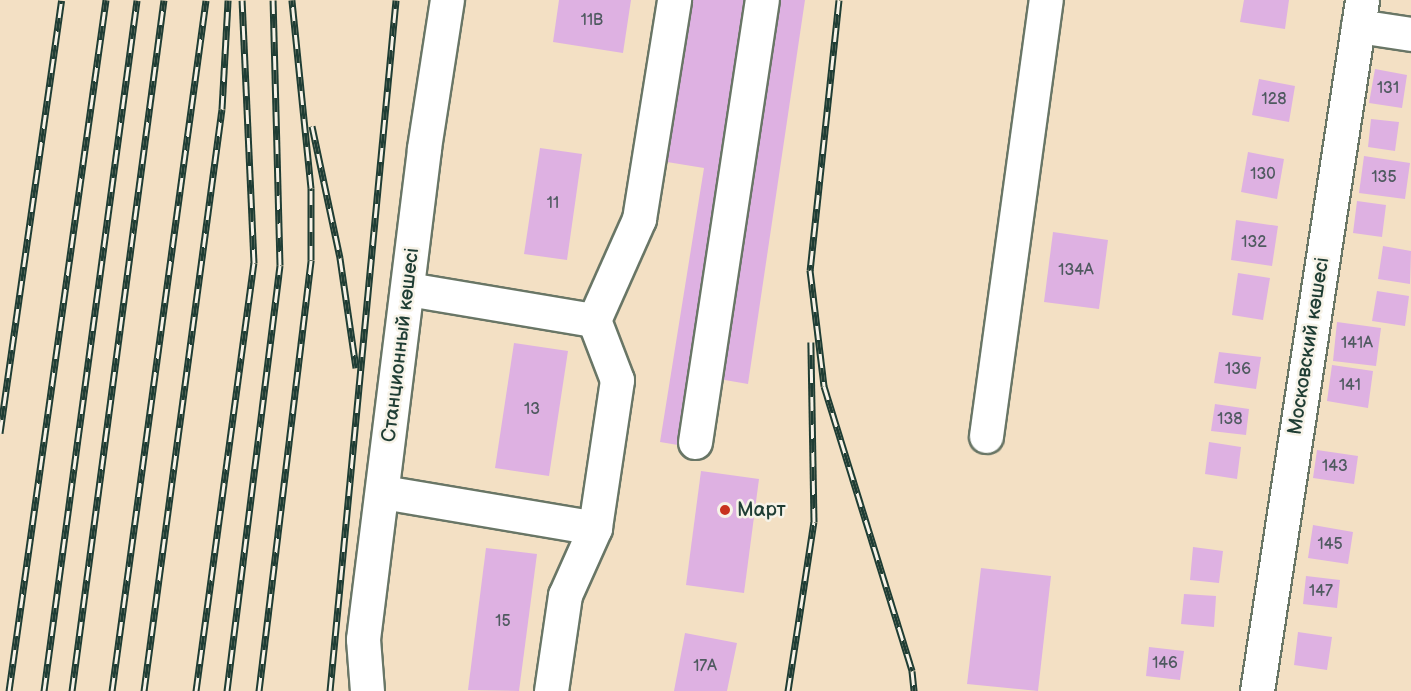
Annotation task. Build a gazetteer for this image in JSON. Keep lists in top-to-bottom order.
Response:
{
  "streets": {
    "street": ["Станционный көшесі", "Московский көшесі"]
  },
  "places": ["Март"],
  "house_numbers": [
    "11В",
    "131",
    "128",
    "130",
    "135",
    "11",
    "132",
    "134А",
    "141А",
    "136",
    "141",
    "13",
    "138",
    "143",
    "145",
    "147",
    "15",
    "146",
    "17А"
  ]
}
